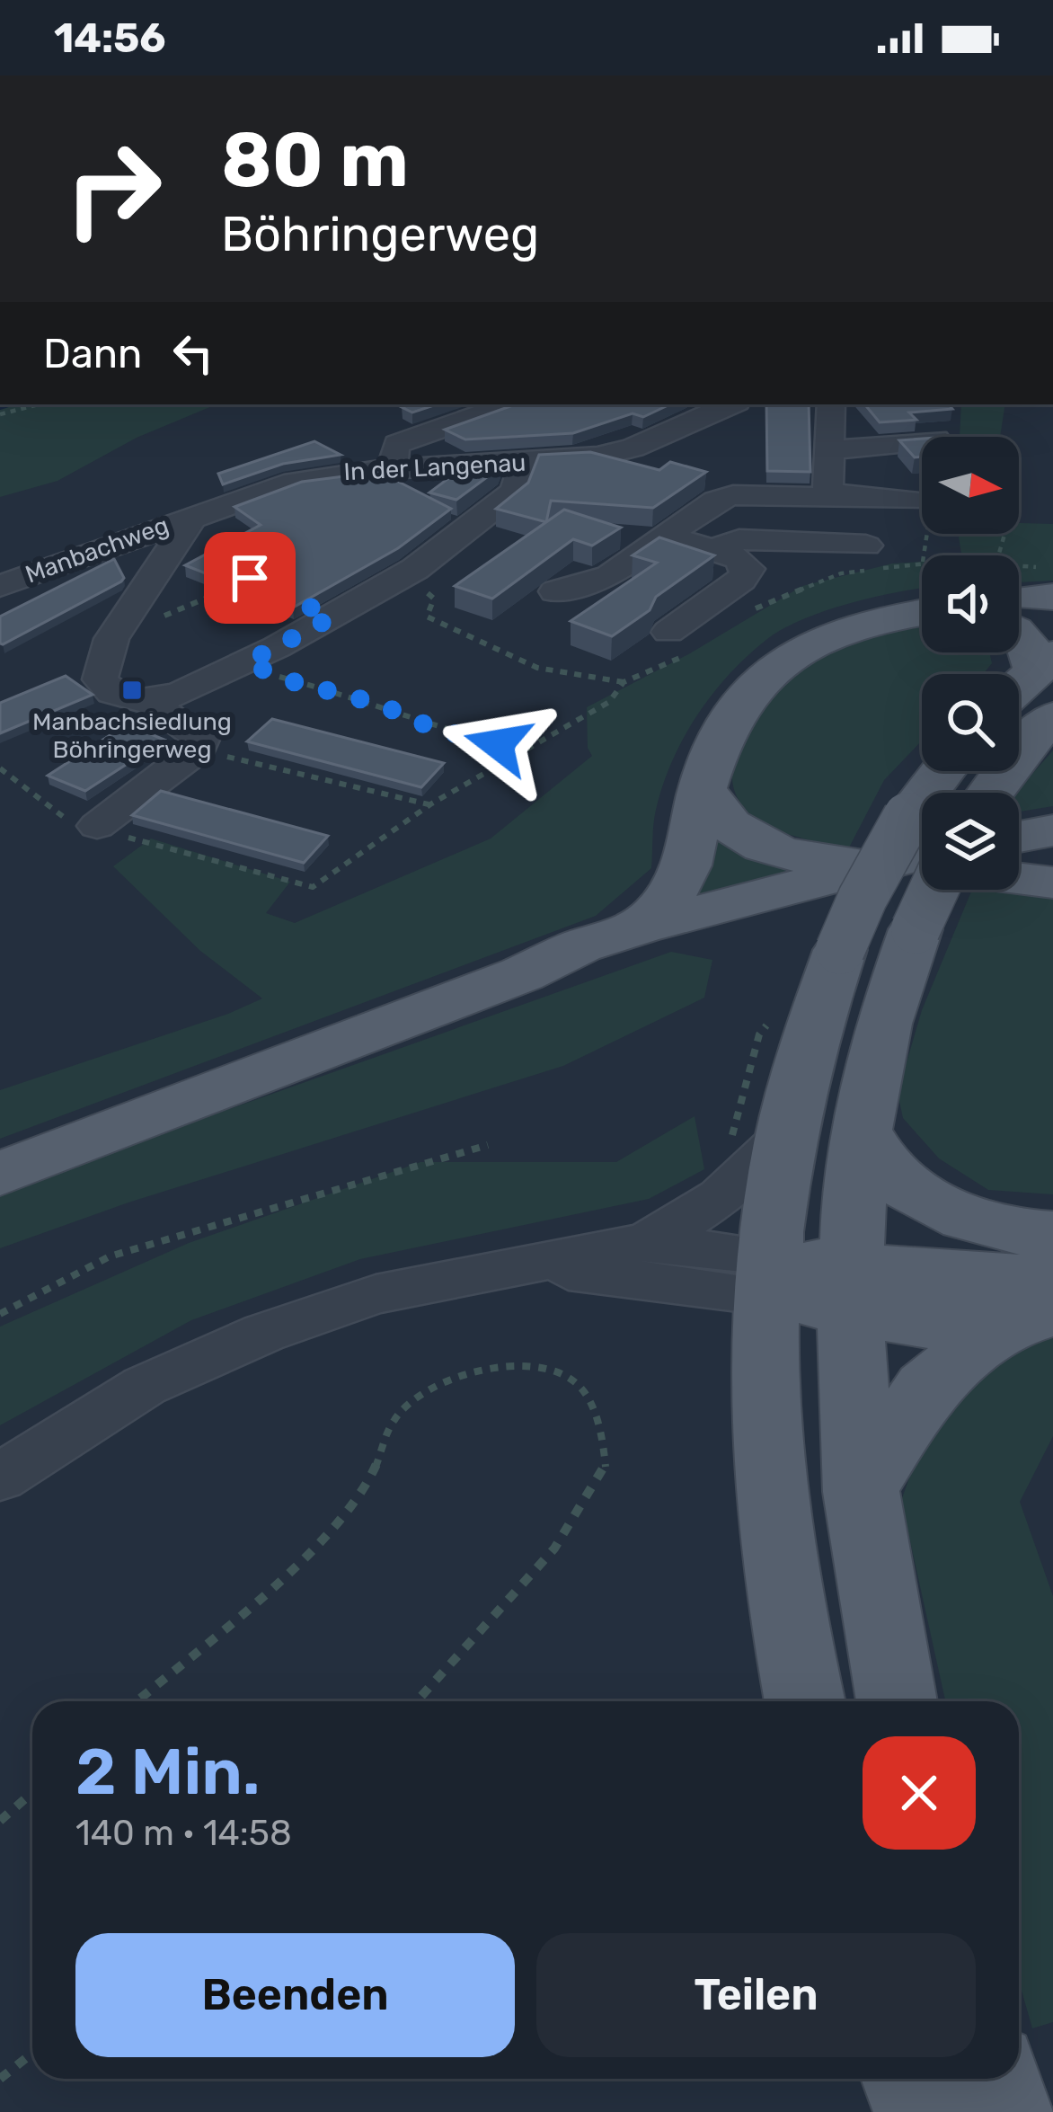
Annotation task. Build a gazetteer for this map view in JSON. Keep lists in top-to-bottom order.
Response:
{
  "streets": {
    "street": ["In der Langenau", "Manbachweg"]
  },
  "crossings": [
    ["In der Langenau", "Manbachweg"]
  ],
  "places": {
    "transit": ["Manbachsiedlung Böhringerweg"]
  },
  "north": "right",
  "page": {
    "status": "14:56",
    "turn": ["80 m", "Böhringerweg"],
    "then": "Dann",
    "heading": ["2 Min.", "140 m · 14:58"],
    "buttons": ["Beenden", "Teilen"]
  }
}
